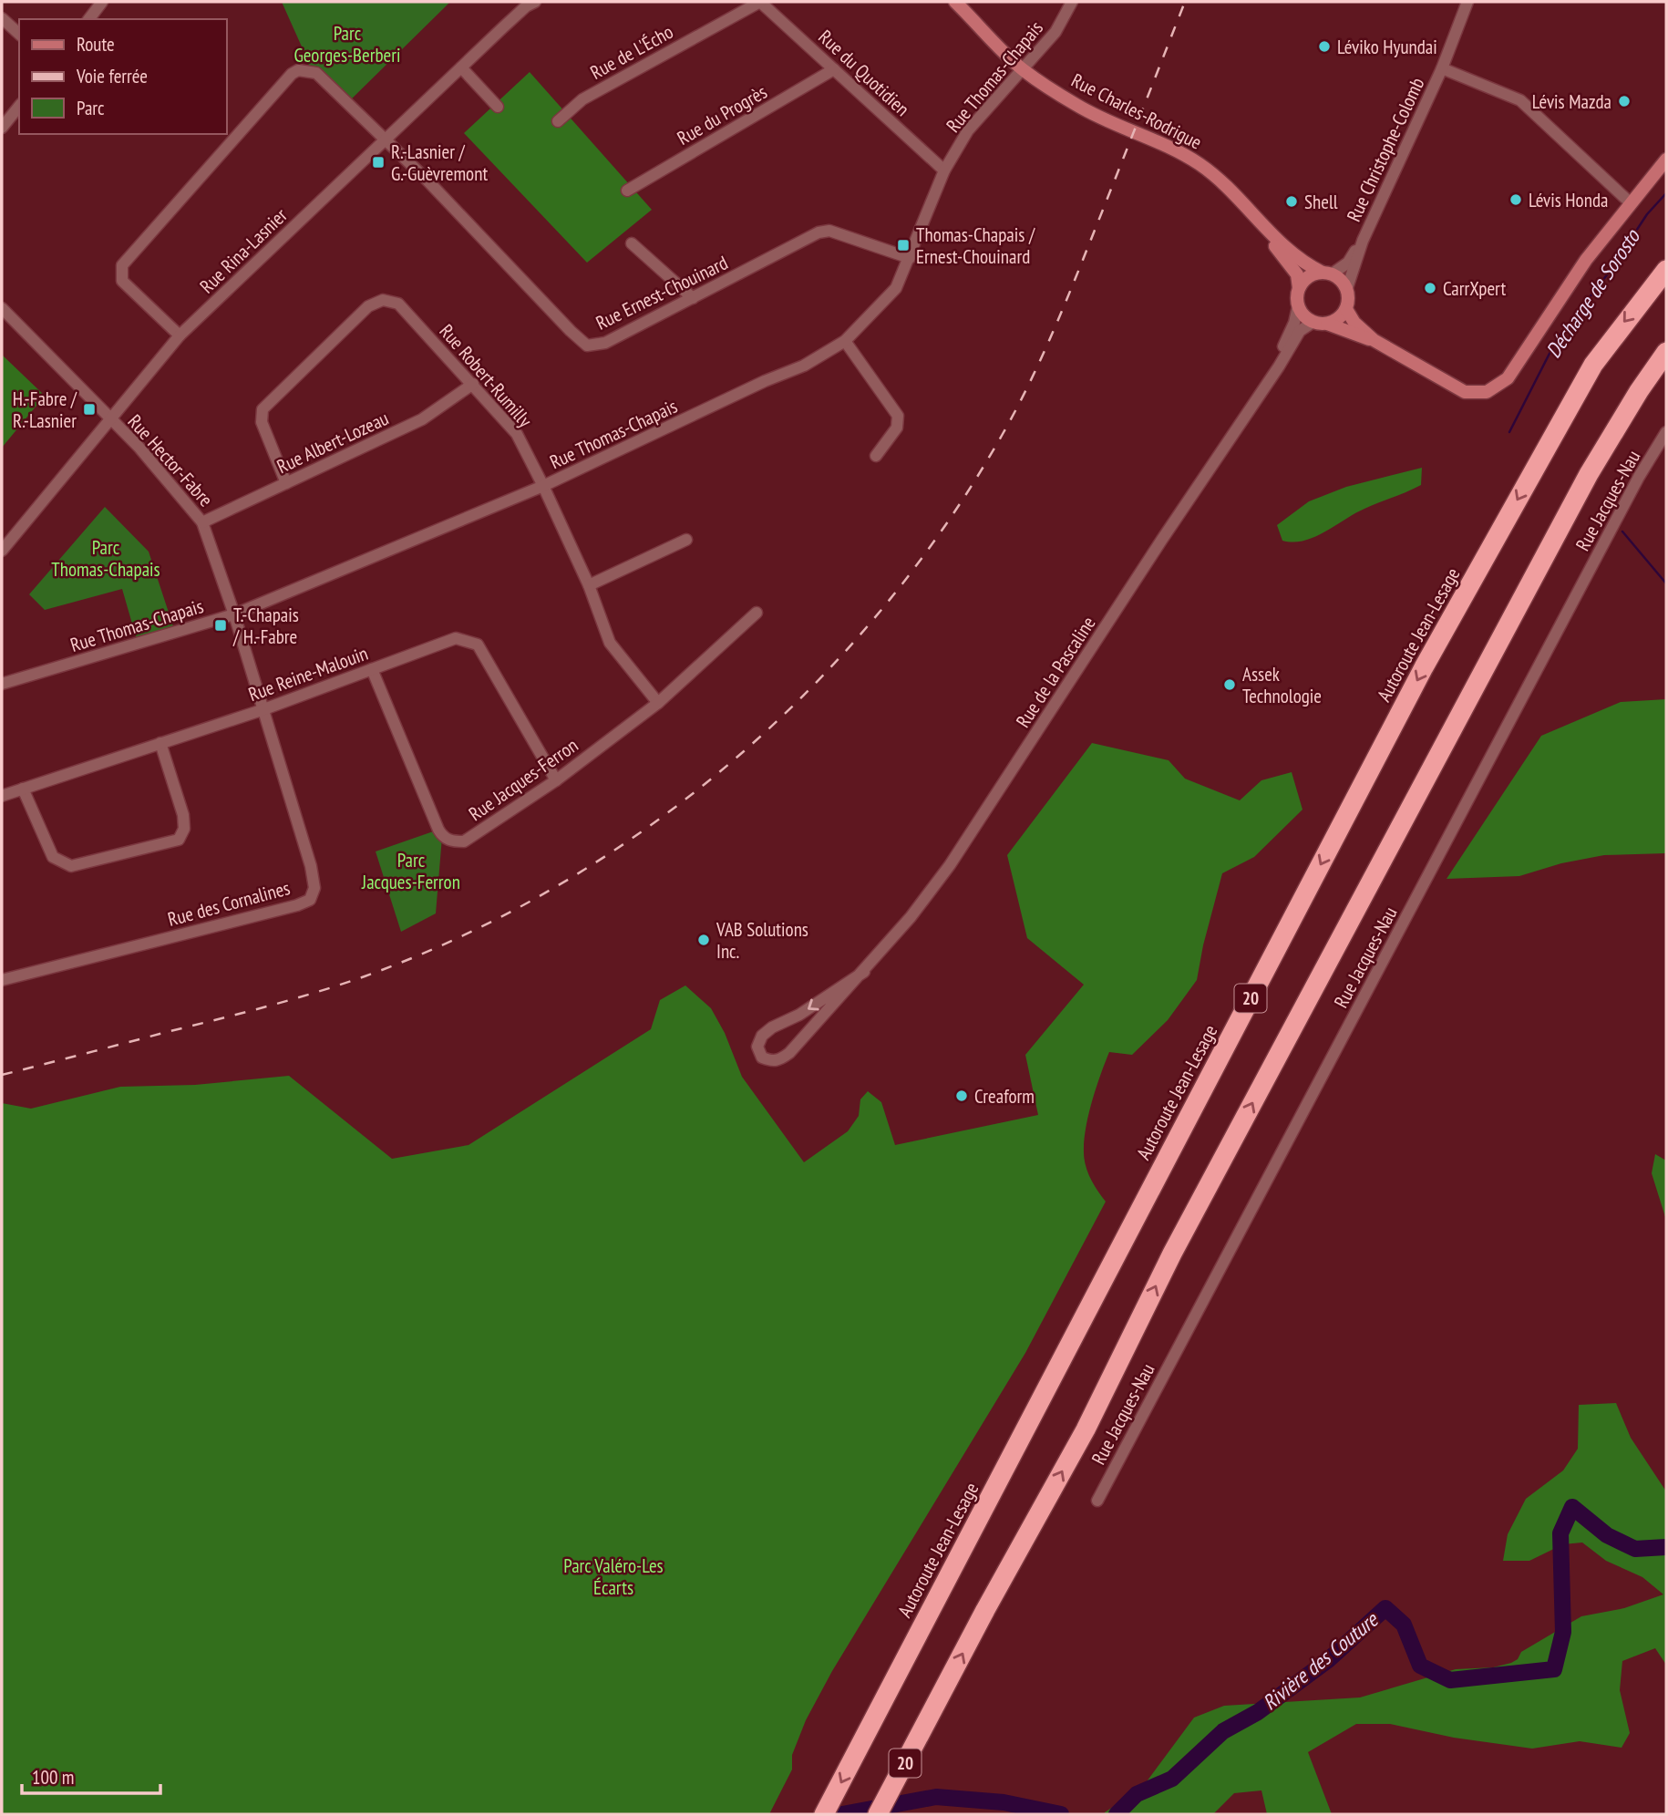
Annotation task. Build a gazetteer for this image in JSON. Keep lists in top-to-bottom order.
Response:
{
  "streets": {
    "highway": ["Autoroute Jean-Lesage", "20"],
    "street": [
      "Rue de L'Écho",
      "Rue du Quotidien",
      "Rue Thomas-Chapais",
      "Rue Charles-Rodrigue",
      "Rue du Progrès",
      "Rue Christophe-Colomb",
      "Rue Rina-Lasnier",
      "Rue Ernest-Chouinard",
      "Rue Robert-Rumilly",
      "Rue Albert-Lozeau",
      "Rue Hector-Fabre",
      "Rue Jacques-Nau",
      "Rue de la Pascaline",
      "Rue Reine-Malouin",
      "Rue Jacques-Ferron",
      "Rue des Cornalines"
    ]
  },
  "crossings": [
    ["Rue de L'Écho", "Rue du Quotidien"],
    ["Rue du Quotidien", "Rue Thomas-Chapais"],
    ["Rue du Quotidien", "Rue du Progrès"],
    ["Rue Thomas-Chapais", "Rue Charles-Rodrigue"],
    ["Rue Thomas-Chapais", "Rue Ernest-Chouinard"],
    ["Rue Thomas-Chapais", "Rue Robert-Rumilly"],
    ["Rue Thomas-Chapais", "Rue Hector-Fabre"],
    ["Rue Charles-Rodrigue", "Rue Christophe-Colomb"],
    ["Rue Charles-Rodrigue", "Rue de la Pascaline"],
    ["Rue Christophe-Colomb", "Rue de la Pascaline"],
    ["Rue Rina-Lasnier", "Rue Ernest-Chouinard"],
    ["Rue Rina-Lasnier", "Rue Hector-Fabre"],
    ["Rue Robert-Rumilly", "Rue Albert-Lozeau"],
    ["Rue Robert-Rumilly", "Rue Jacques-Ferron"],
    ["Rue Albert-Lozeau", "Rue Hector-Fabre"],
    ["Rue Hector-Fabre", "Rue Reine-Malouin"],
    ["Rue Hector-Fabre", "Rue des Cornalines"],
    ["Rue Reine-Malouin", "Rue Jacques-Ferron"],
    ["Rue Reine-Malouin", "Rue des Cornalines"]
  ],
  "water": ["Décharge de Sorosto", "Rivière des Couture"],
  "parks": [
    "Parc Georges-Berberi",
    "Parc Thomas-Chapais",
    "Parc Jacques-Ferron",
    "Parc Valéro-Les Écarts"
  ],
  "places": {
    "other": [
      "Léviko Hyundai",
      "Lévis Mazda",
      "Lévis Honda",
      "Shell",
      "CarrXpert",
      "Assek Technologie",
      "VAB Solutions Inc.",
      "Creaform"
    ],
    "transit": [
      "R.-Lasnier / G.-Guèvremont",
      "Thomas-Chapais / Ernest-Chouinard",
      "H.-Fabre / R.-Lasnier",
      "T.-Chapais / H.-Fabre"
    ]
  },
  "legend": ["Route", "Voie ferrée", "Parc"],
  "scale_bar": "100 m"
}
